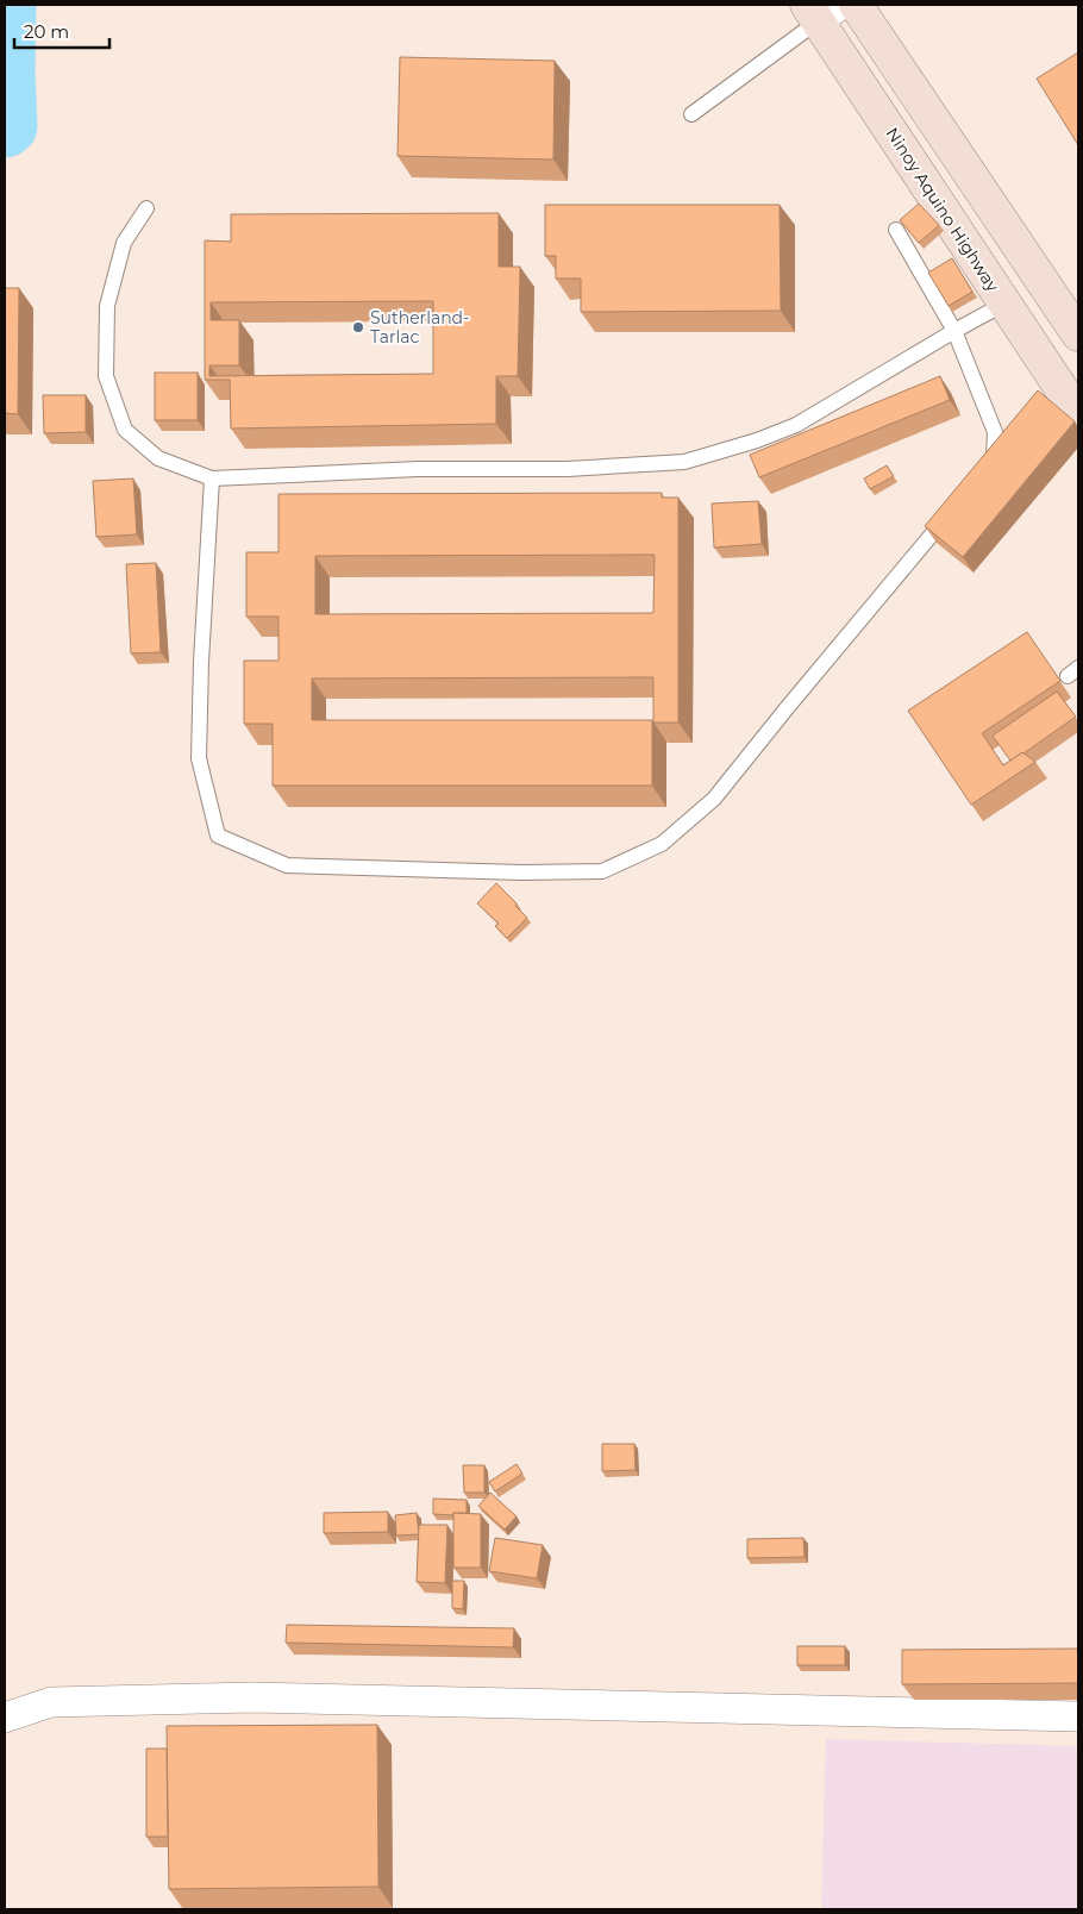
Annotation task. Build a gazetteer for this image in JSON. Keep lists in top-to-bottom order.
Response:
{
  "streets": {
    "main road": ["Ninoy Aquino Highway"]
  },
  "places": ["Sutherland- Tarlac"],
  "scale_bar": "20 m"
}
